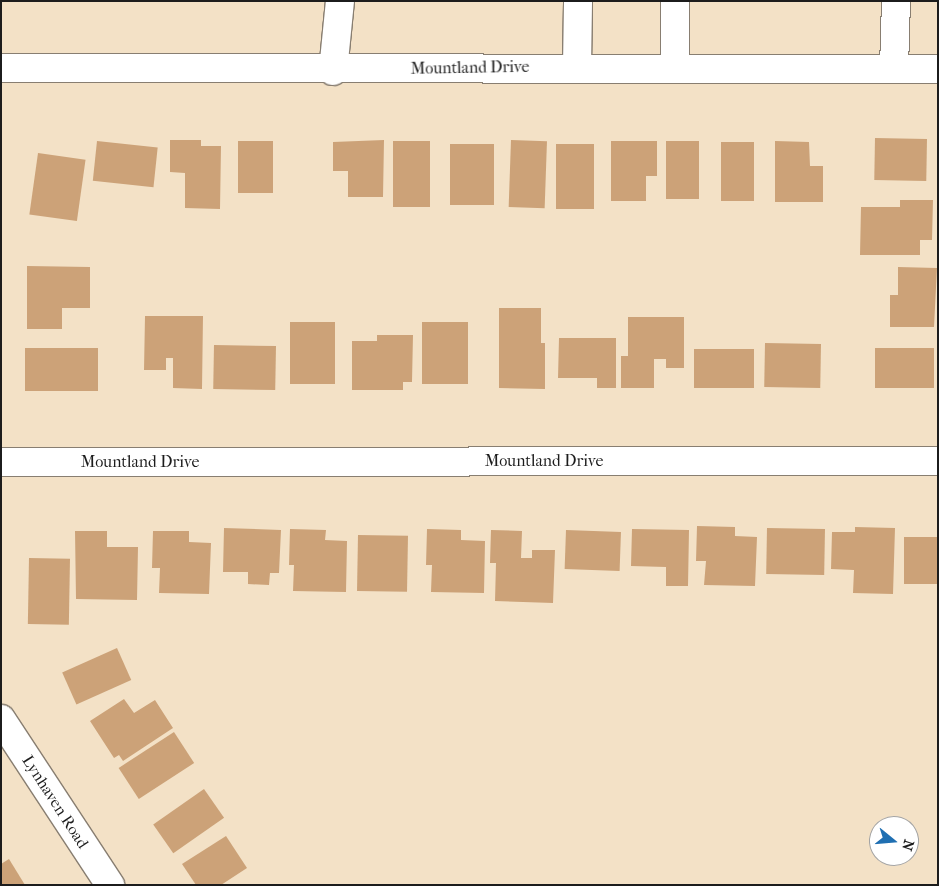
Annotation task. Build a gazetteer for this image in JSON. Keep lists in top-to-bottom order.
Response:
{
  "streets": {
    "street": ["Mountland Drive", "Lynhaven Road"]
  },
  "north": "right"
}
